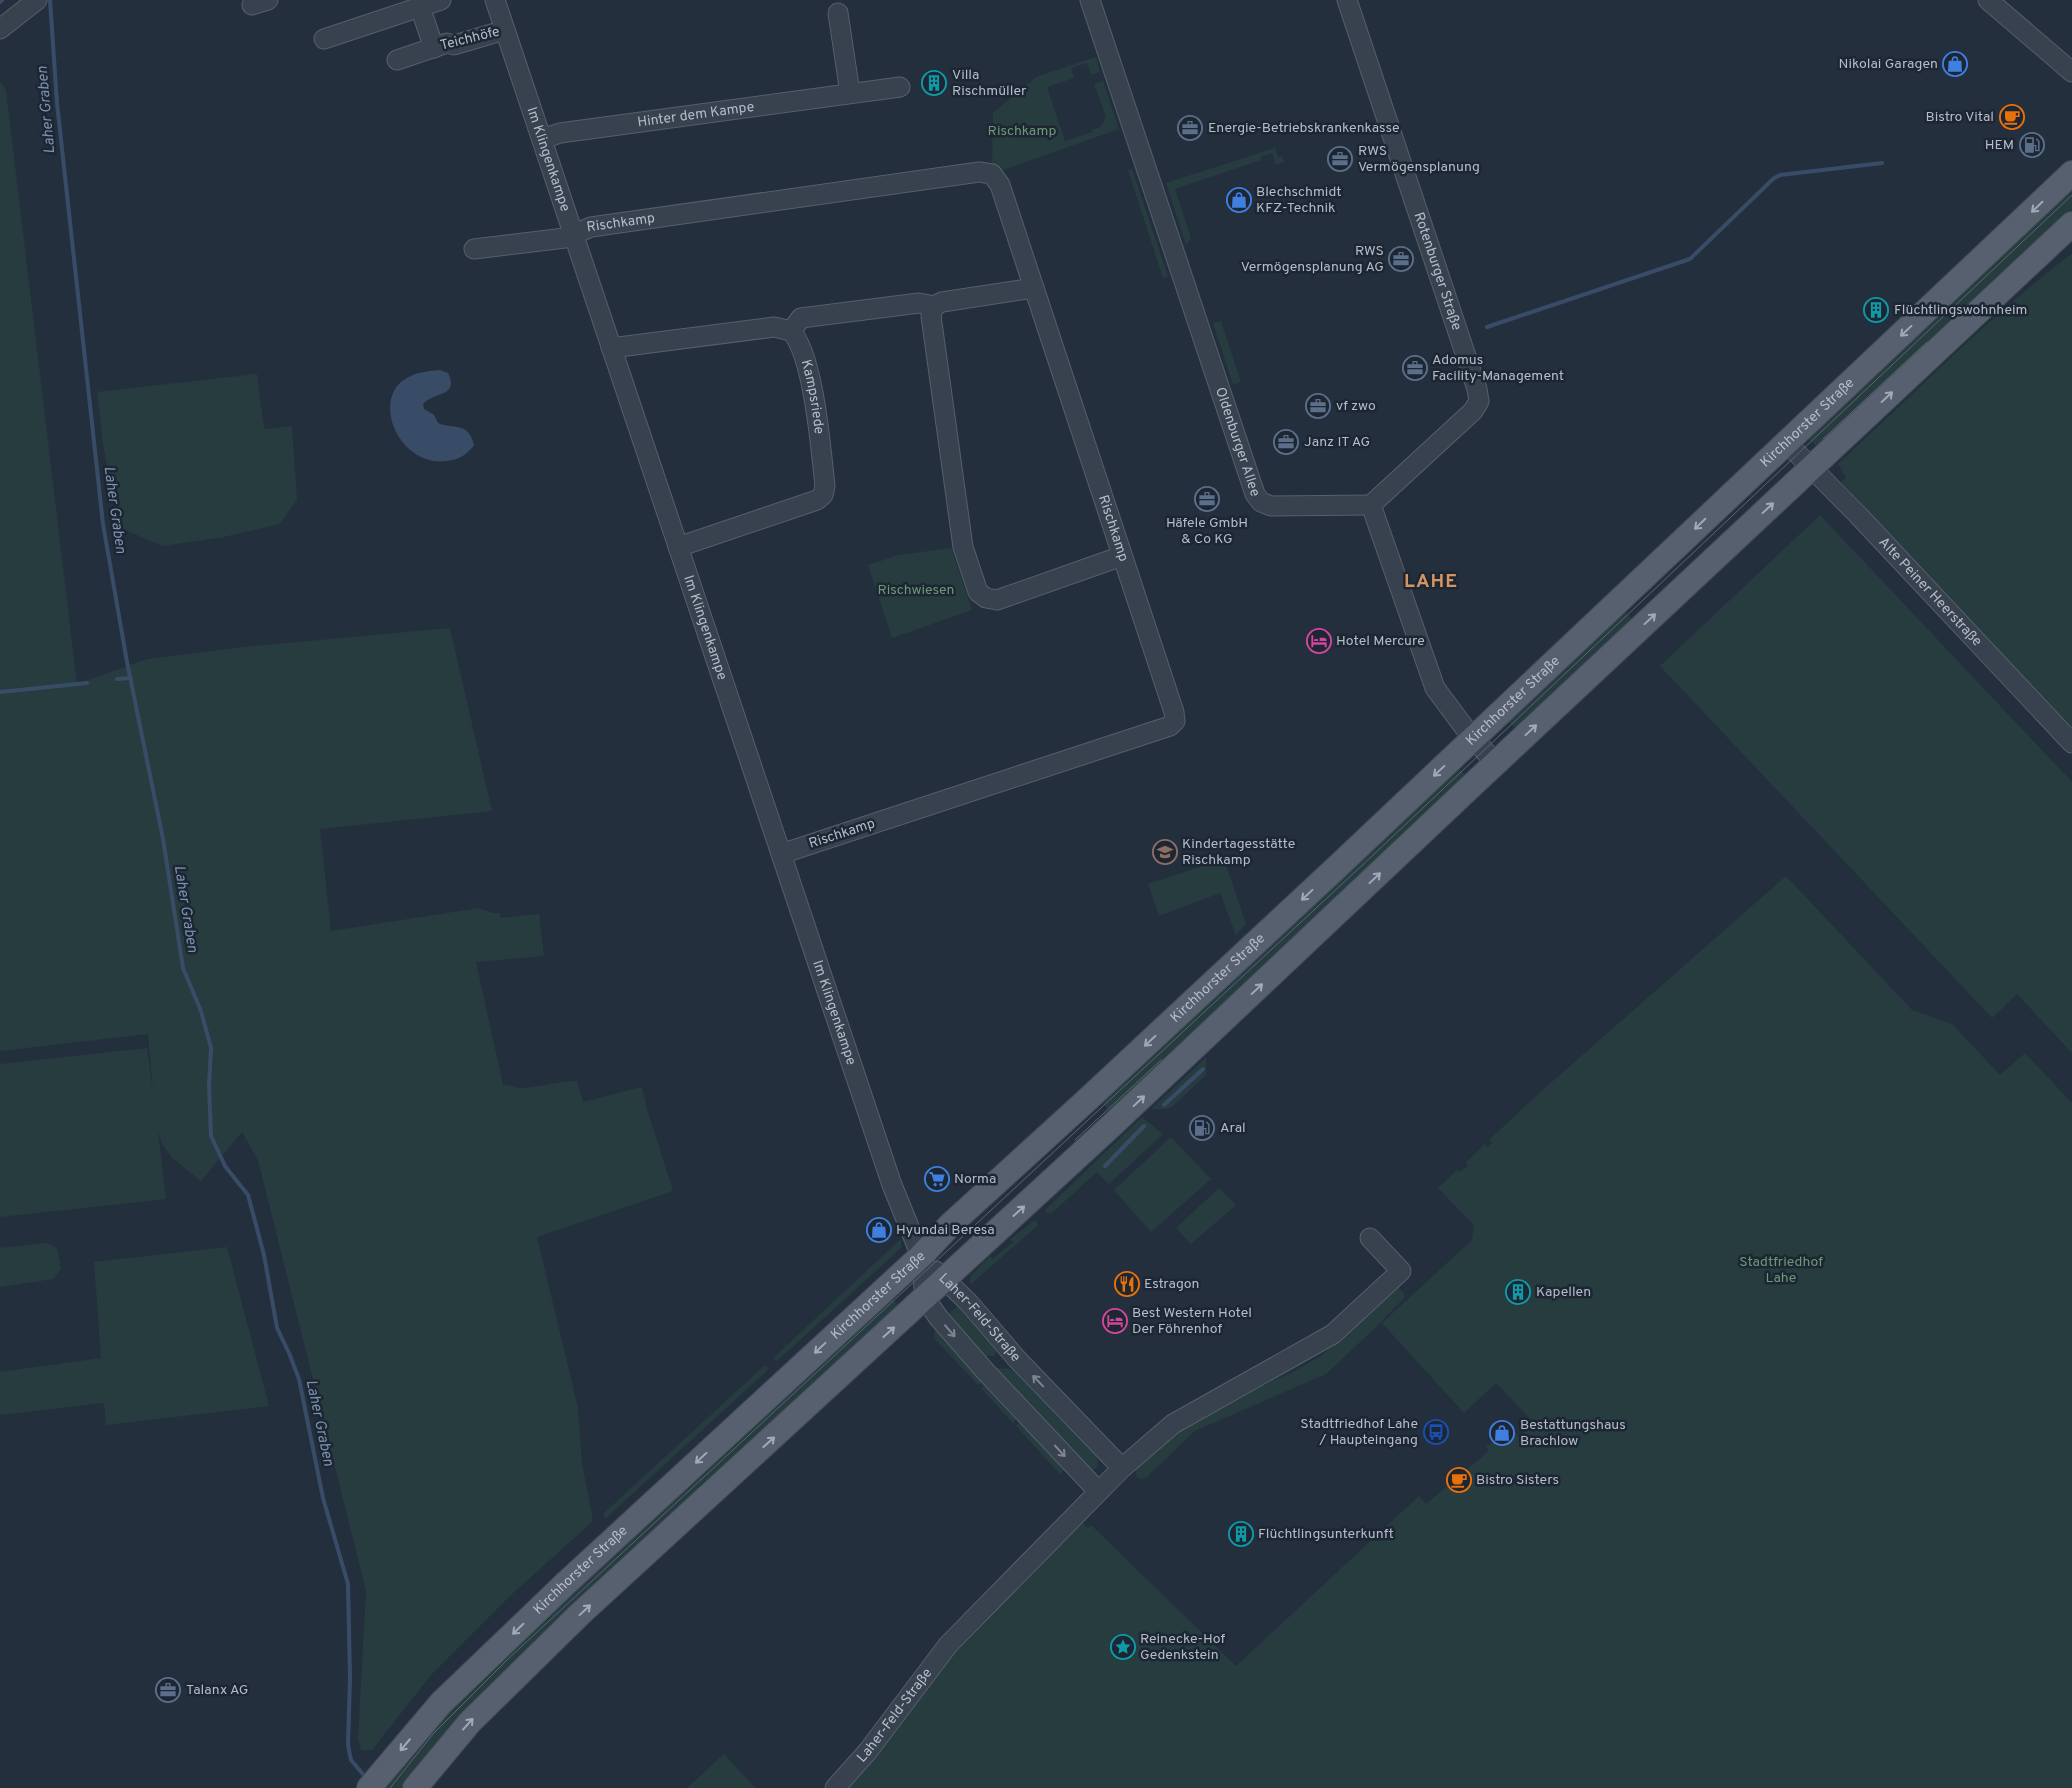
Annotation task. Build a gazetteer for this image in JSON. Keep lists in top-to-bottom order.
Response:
{
  "streets": {
    "main road": ["Kirchhorster Straße"],
    "street": [
      "Teichhöfe",
      "Hinter dem Kampe",
      "Im Klingenkampe",
      "Rischkamp",
      "Rotenburger Straße",
      "Kampsriede",
      "Oldenburger Allee",
      "Alte Peiner Heerstraße",
      "Laher-Feld-Straße"
    ]
  },
  "crossings": [
    ["Teichhöfe", "Im Klingenkampe"],
    ["Hinter dem Kampe", "Im Klingenkampe"],
    ["Im Klingenkampe", "Rischkamp"],
    ["Im Klingenkampe", "Kampsriede"],
    ["Im Klingenkampe", "Kirchhorster Straße"],
    ["Im Klingenkampe", "Laher-Feld-Straße"],
    ["Rotenburger Straße", "Oldenburger Allee"],
    ["Kirchhorster Straße", "Alte Peiner Heerstraße"],
    ["Kirchhorster Straße", "Laher-Feld-Straße"]
  ],
  "districts": ["LAHE"],
  "water": ["Laher Graben"],
  "parks": ["Rischkamp", "Rischwiesen", "Stadtfriedhof Lahe"],
  "places": {
    "shop": [
      "Nikolai Garagen",
      "Blechschmidt KFZ-Technik",
      "Hyundai Beresa",
      "Bestattungshaus Brachlow"
    ],
    "building": [
      "Villa Rischmüller",
      "Flüchtlingswohnheim",
      "Kapellen",
      "Flüchtlingsunterkunft"
    ],
    "cafe": ["Bistro Vital", "Bistro Sisters"],
    "office": [
      "Energie-Betriebskrankenkasse",
      "RWS Vermögensplanung",
      "RWS Vermögensplanung AG",
      "Adomus Facility-Management",
      "vf zwo",
      "Janz IT AG",
      "Häfele GmbH & Co KG",
      "Talanx AG"
    ],
    "fuel station": ["HEM", "Aral"],
    "hotel": ["Hotel Mercure", "Best Western Hotel Der Föhrenhof"],
    "school or university": ["Kindertagesstätte Rischkamp"],
    "supermarket": ["Norma"],
    "restaurant": ["Estragon"],
    "bus stop": ["Stadtfriedhof Lahe / Haupteingang"],
    "place": ["Reinecke-Hof Gedenkstein"]
  }
}
